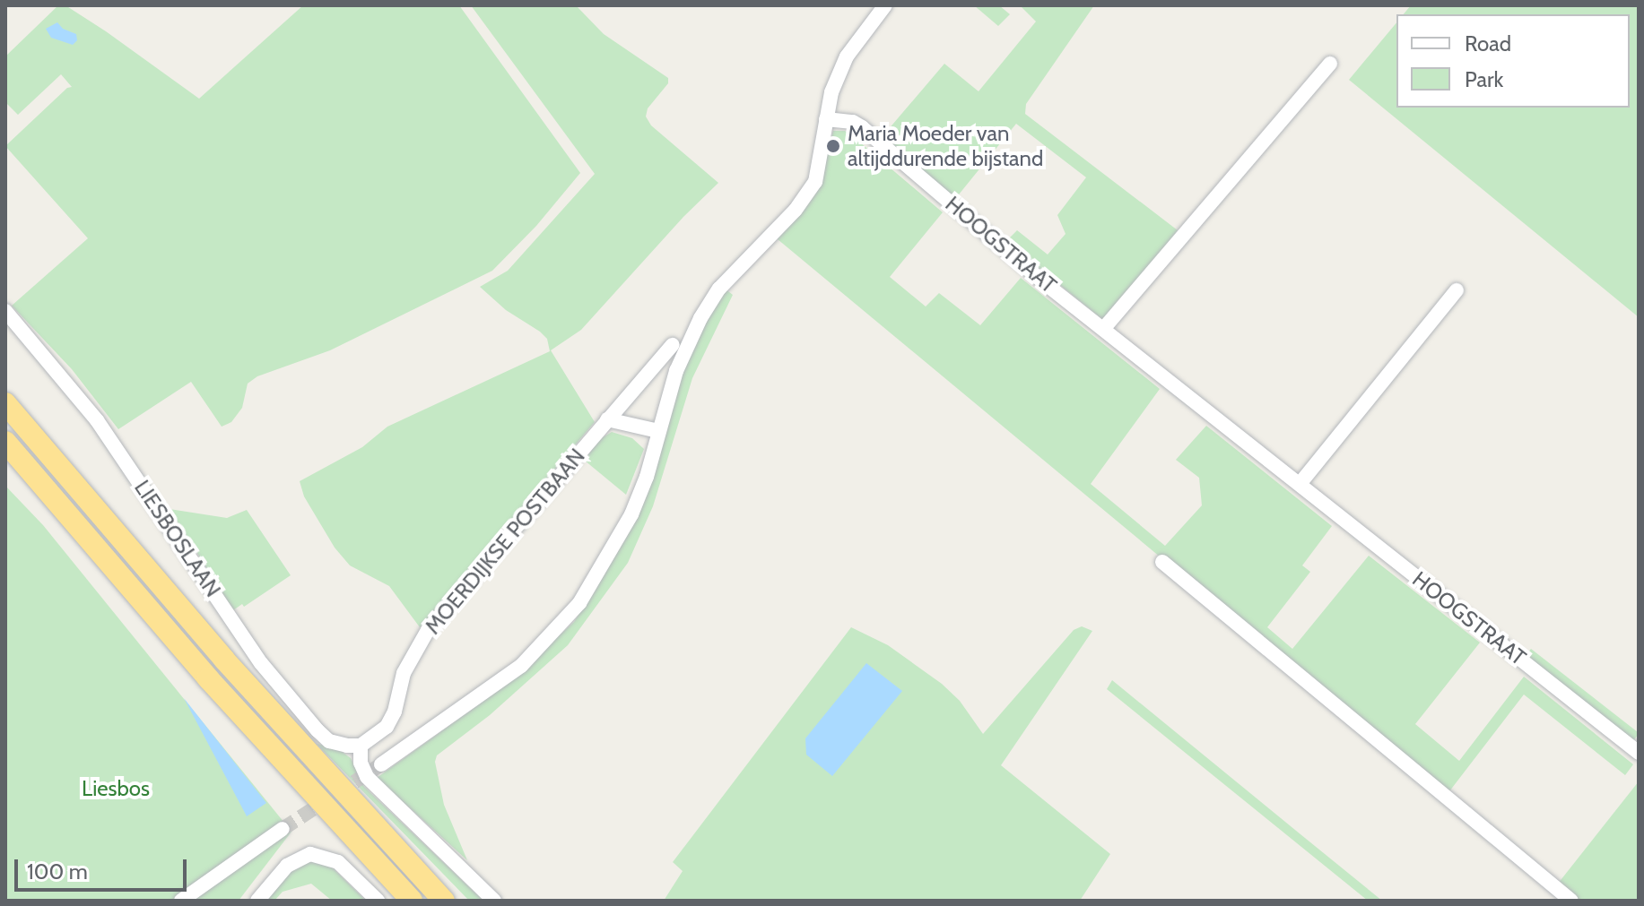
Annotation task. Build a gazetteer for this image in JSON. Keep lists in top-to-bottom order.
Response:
{
  "streets": {
    "street": ["HOOGSTRAAT", "LIESBOSLAAN", "MOERDIJKSE POSTBAAN"]
  },
  "crossings": [
    ["LIESBOSLAAN", "MOERDIJKSE POSTBAAN"]
  ],
  "parks": ["Liesbos"],
  "places": ["Maria Moeder van altijddurende bijstand"],
  "legend": ["Road", "Park"],
  "scale_bar": "100 m"
}
